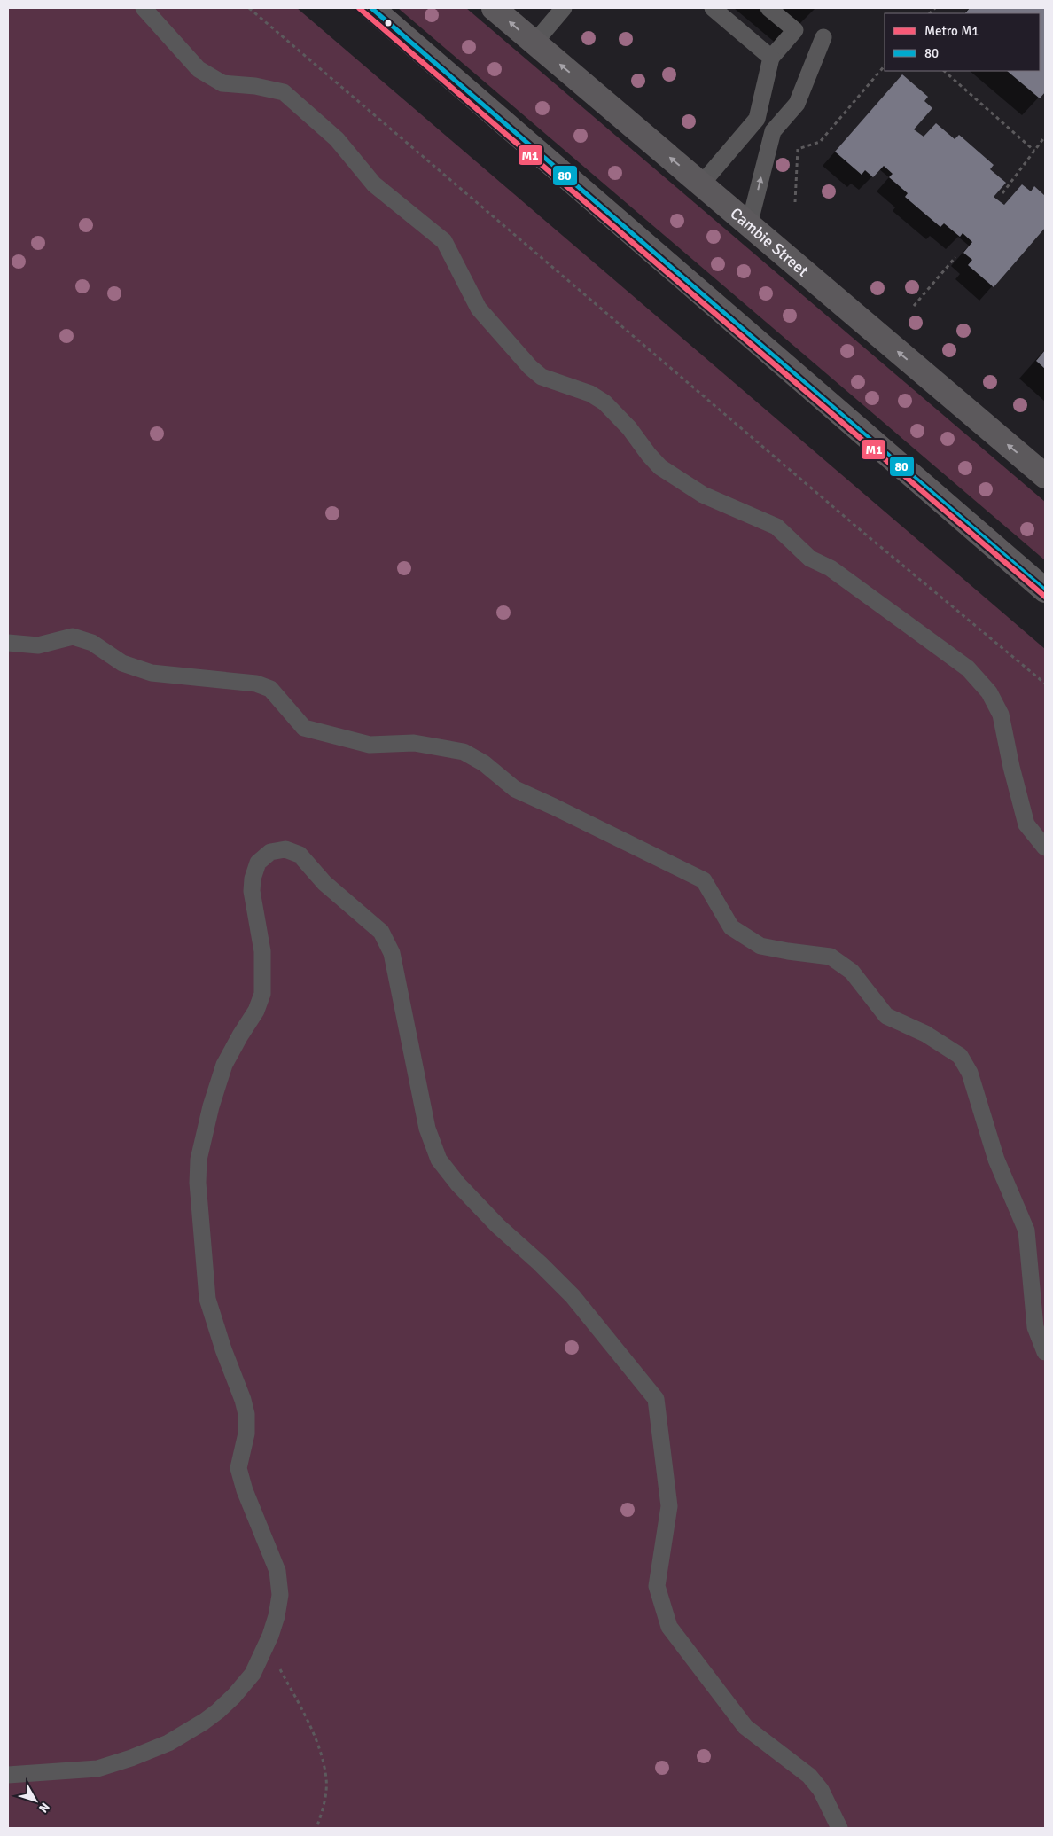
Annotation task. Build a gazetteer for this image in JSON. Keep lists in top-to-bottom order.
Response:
{
  "streets": {
    "main road": ["Cambie Street"]
  },
  "lines": ["metro line M1", "transit line 80"],
  "legend": ["Metro M1", "80"],
  "north": "bottom right"
}
